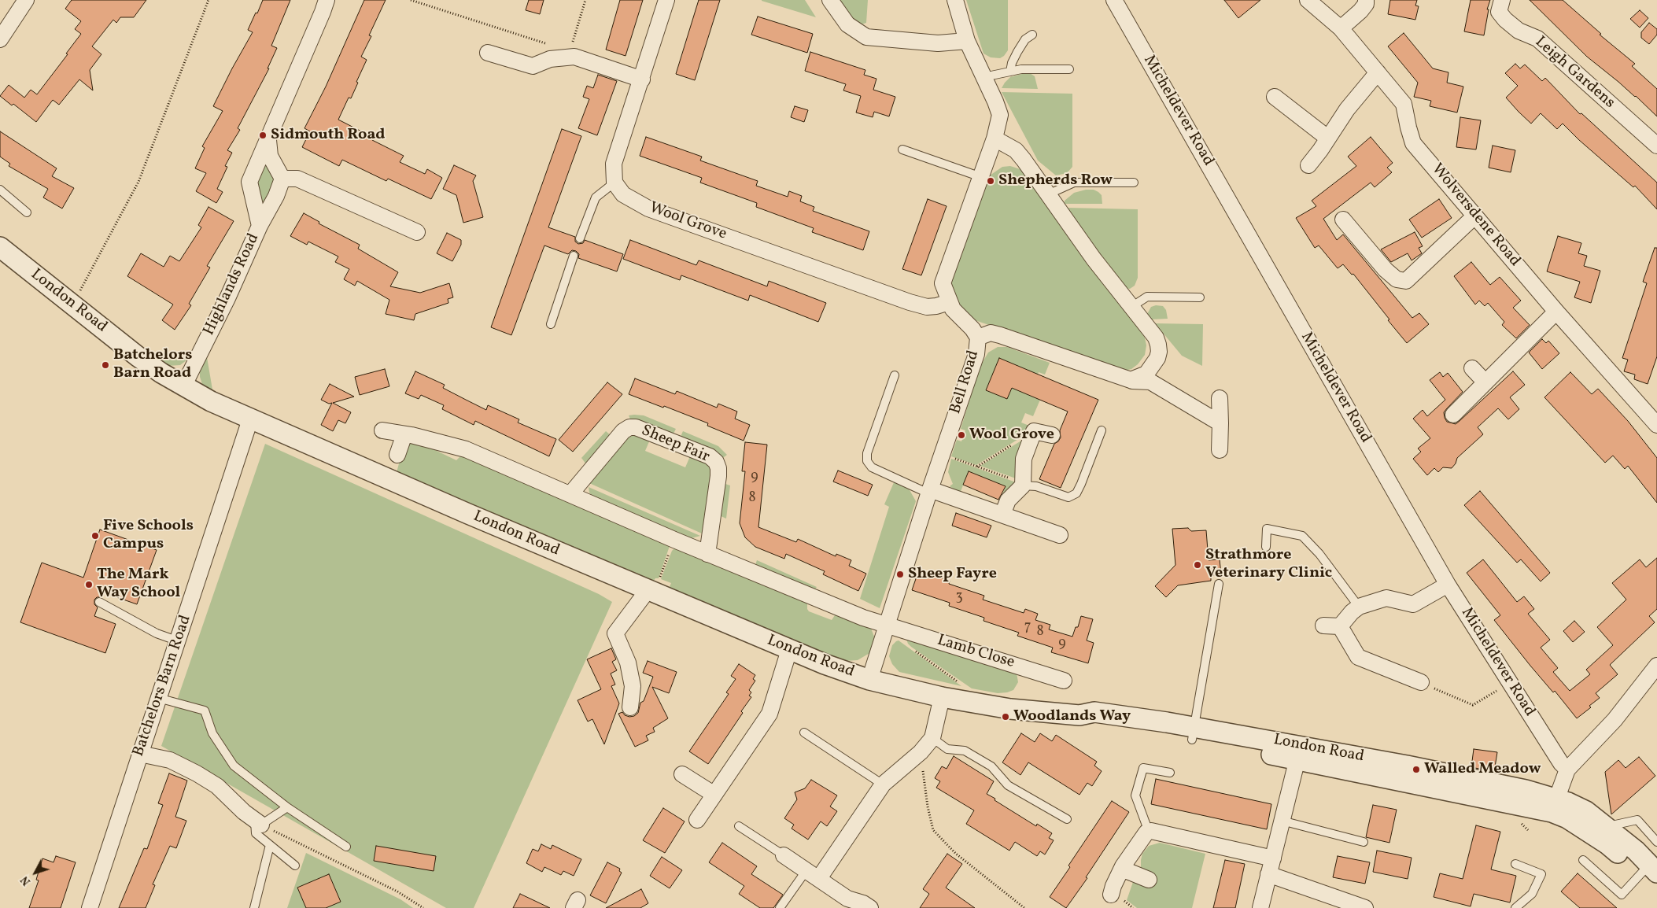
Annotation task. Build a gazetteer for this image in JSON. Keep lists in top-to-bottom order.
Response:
{
  "streets": {
    "street": [
      "Leigh Gardens",
      "Micheldever Road",
      "Wolversdene Road",
      "Wool Grove",
      "Highlands Road",
      "London Road",
      "Bell Road",
      "Sheep Fair",
      "Lamb Close",
      "Batchelors Barn Road"
    ]
  },
  "crossings": [
    ["Wool Grove", "Bell Road"],
    ["Highlands Road", "London Road"],
    ["London Road", "Bell Road"],
    ["London Road", "Batchelors Barn Road"],
    ["Bell Road", "Lamb Close"]
  ],
  "places": [
    "Sidmouth Road",
    "Shepherds Row",
    "Batchelors Barn Road",
    "Wool Grove",
    "Five Schools Campus",
    "Strathmore Veterinary Clinic",
    "Sheep Fayre",
    "The Mark Way School",
    "Woodlands Way",
    "Walled Meadow"
  ],
  "house_numbers": [
    "9",
    "8",
    "3",
    "7",
    "8",
    "9"
  ],
  "north": "bottom left"
}
